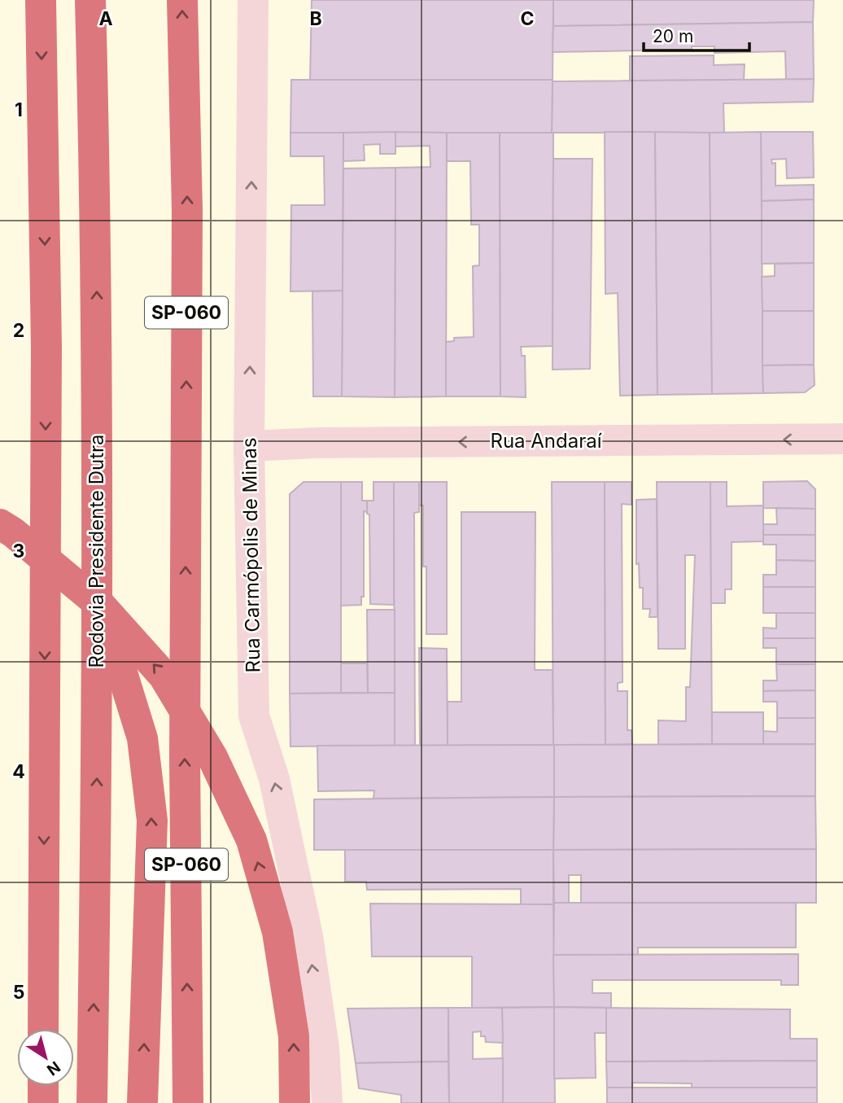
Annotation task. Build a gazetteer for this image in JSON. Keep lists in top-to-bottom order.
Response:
{
  "streets": {
    "highway": ["SP-060", "Rodovia Presidente Dutra"],
    "main road": ["Rua Andaraí", "Rua Carmópolis de Minas"]
  },
  "crossings": [
    ["Rua Andaraí", "Rua Carmópolis de Minas"]
  ],
  "one_way": ["Rua Andaraí", "Rua Carmópolis de Minas"],
  "scale_bar": "20 m",
  "north": "bottom right",
  "grid": {
    "columns": ["A", "B", "C"],
    "rows": [
      "1",
      "2",
      "3",
      "4",
      "5"
    ]
  }
}
